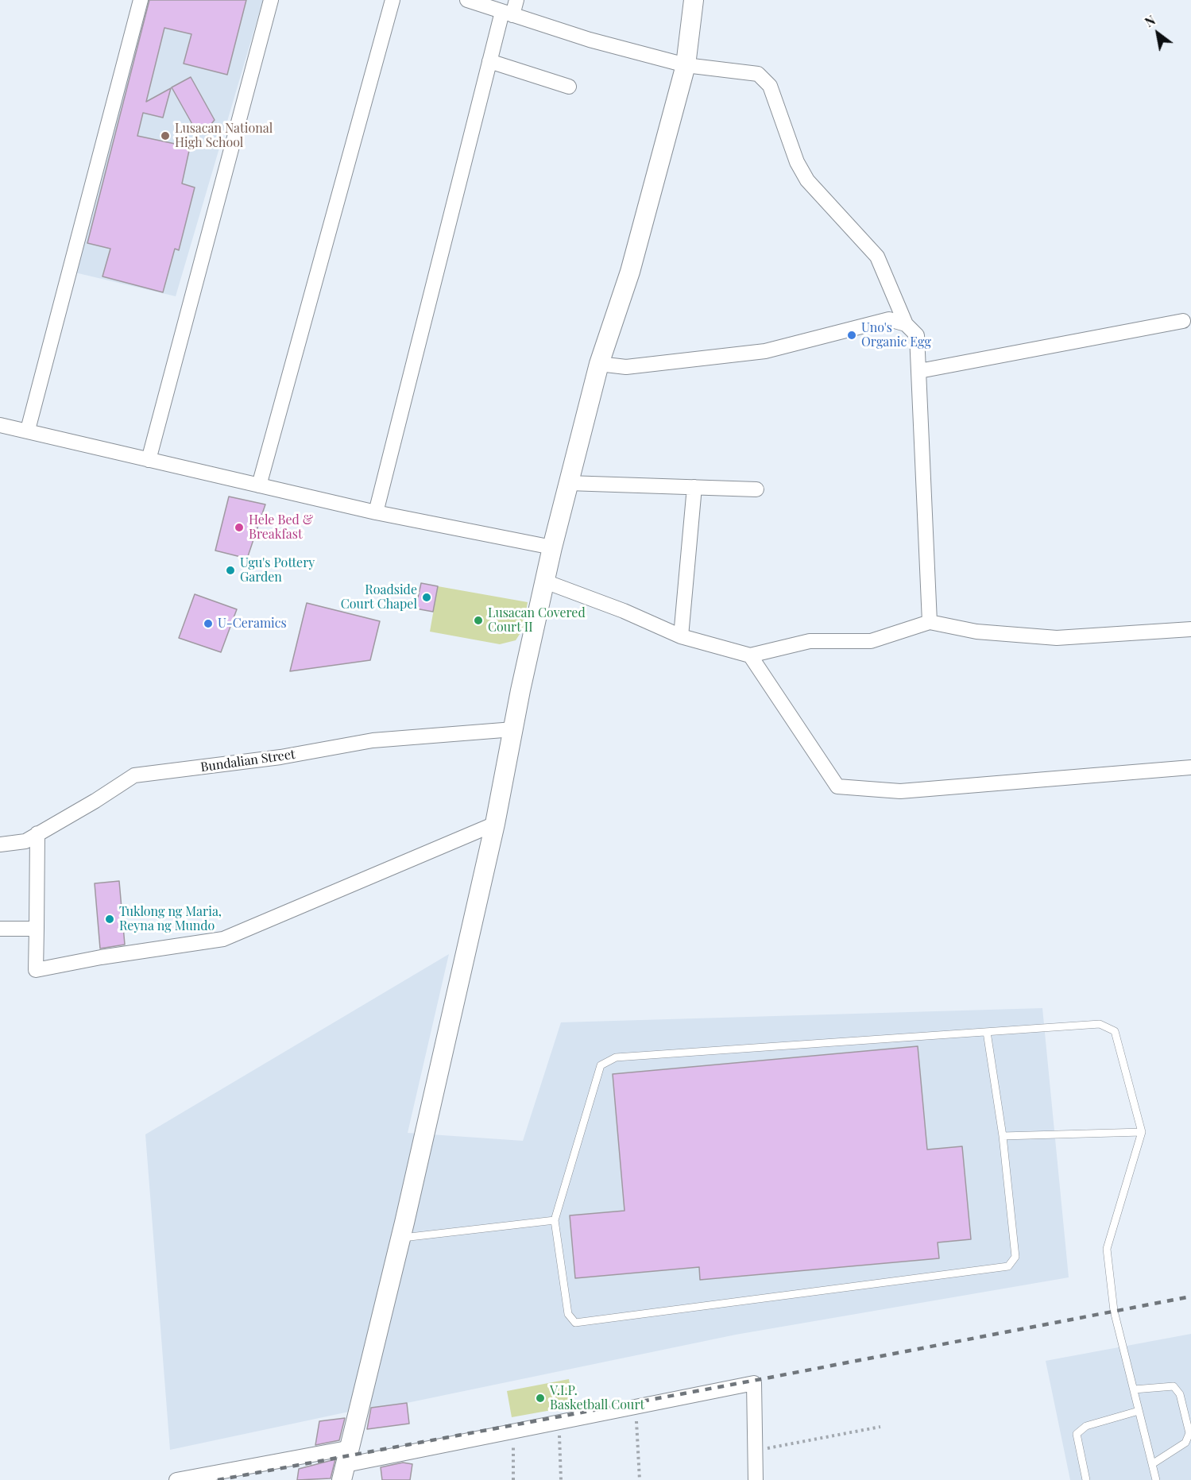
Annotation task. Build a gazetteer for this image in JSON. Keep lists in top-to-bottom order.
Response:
{
  "streets": {
    "street": ["Bundalian Street"]
  },
  "places": [
    "Lusacan National High School",
    "Uno's Organic Egg",
    "Hele Bed & Breakfast",
    "Ugu's Pottery Garden",
    "Roadside Court Chapel",
    "Lusacan Covered Court II",
    "U-Ceramics",
    "Tuklong ng Maria, Reyna ng Mundo",
    "V.I.P. Basketball Court"
  ],
  "north": "top left"
}
